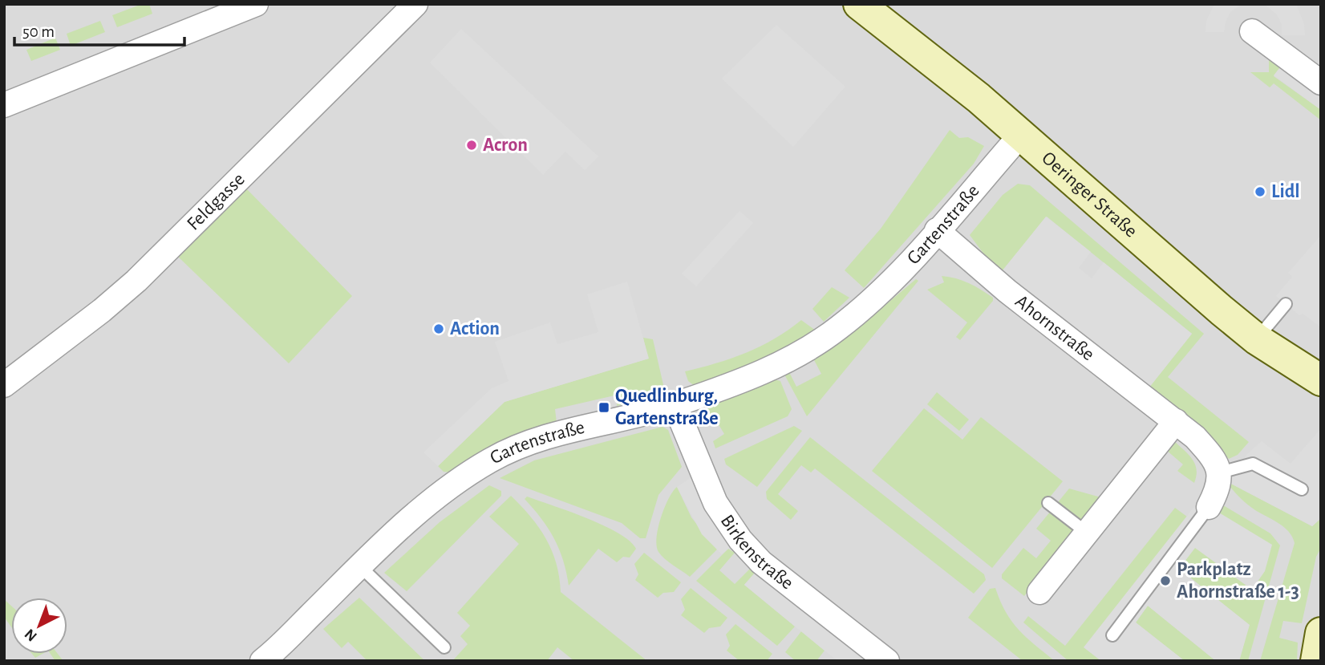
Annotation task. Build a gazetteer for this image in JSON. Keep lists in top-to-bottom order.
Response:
{
  "streets": {
    "main road": ["Oeringer Straße"],
    "street": [
      "Feldgasse",
      "Gartenstraße",
      "Ahornstraße",
      "Birkenstraße"
    ]
  },
  "crossings": [
    ["Oeringer Straße", "Gartenstraße"],
    ["Gartenstraße", "Ahornstraße"],
    ["Gartenstraße", "Birkenstraße"]
  ],
  "places": {
    "other": [
      "Acron",
      "Lidl",
      "Action",
      "Parkplatz Ahornstraße 1-3"
    ],
    "transit": ["Quedlinburg, Gartenstraße"]
  },
  "scale_bar": "50 m",
  "north": "bottom left"
}
